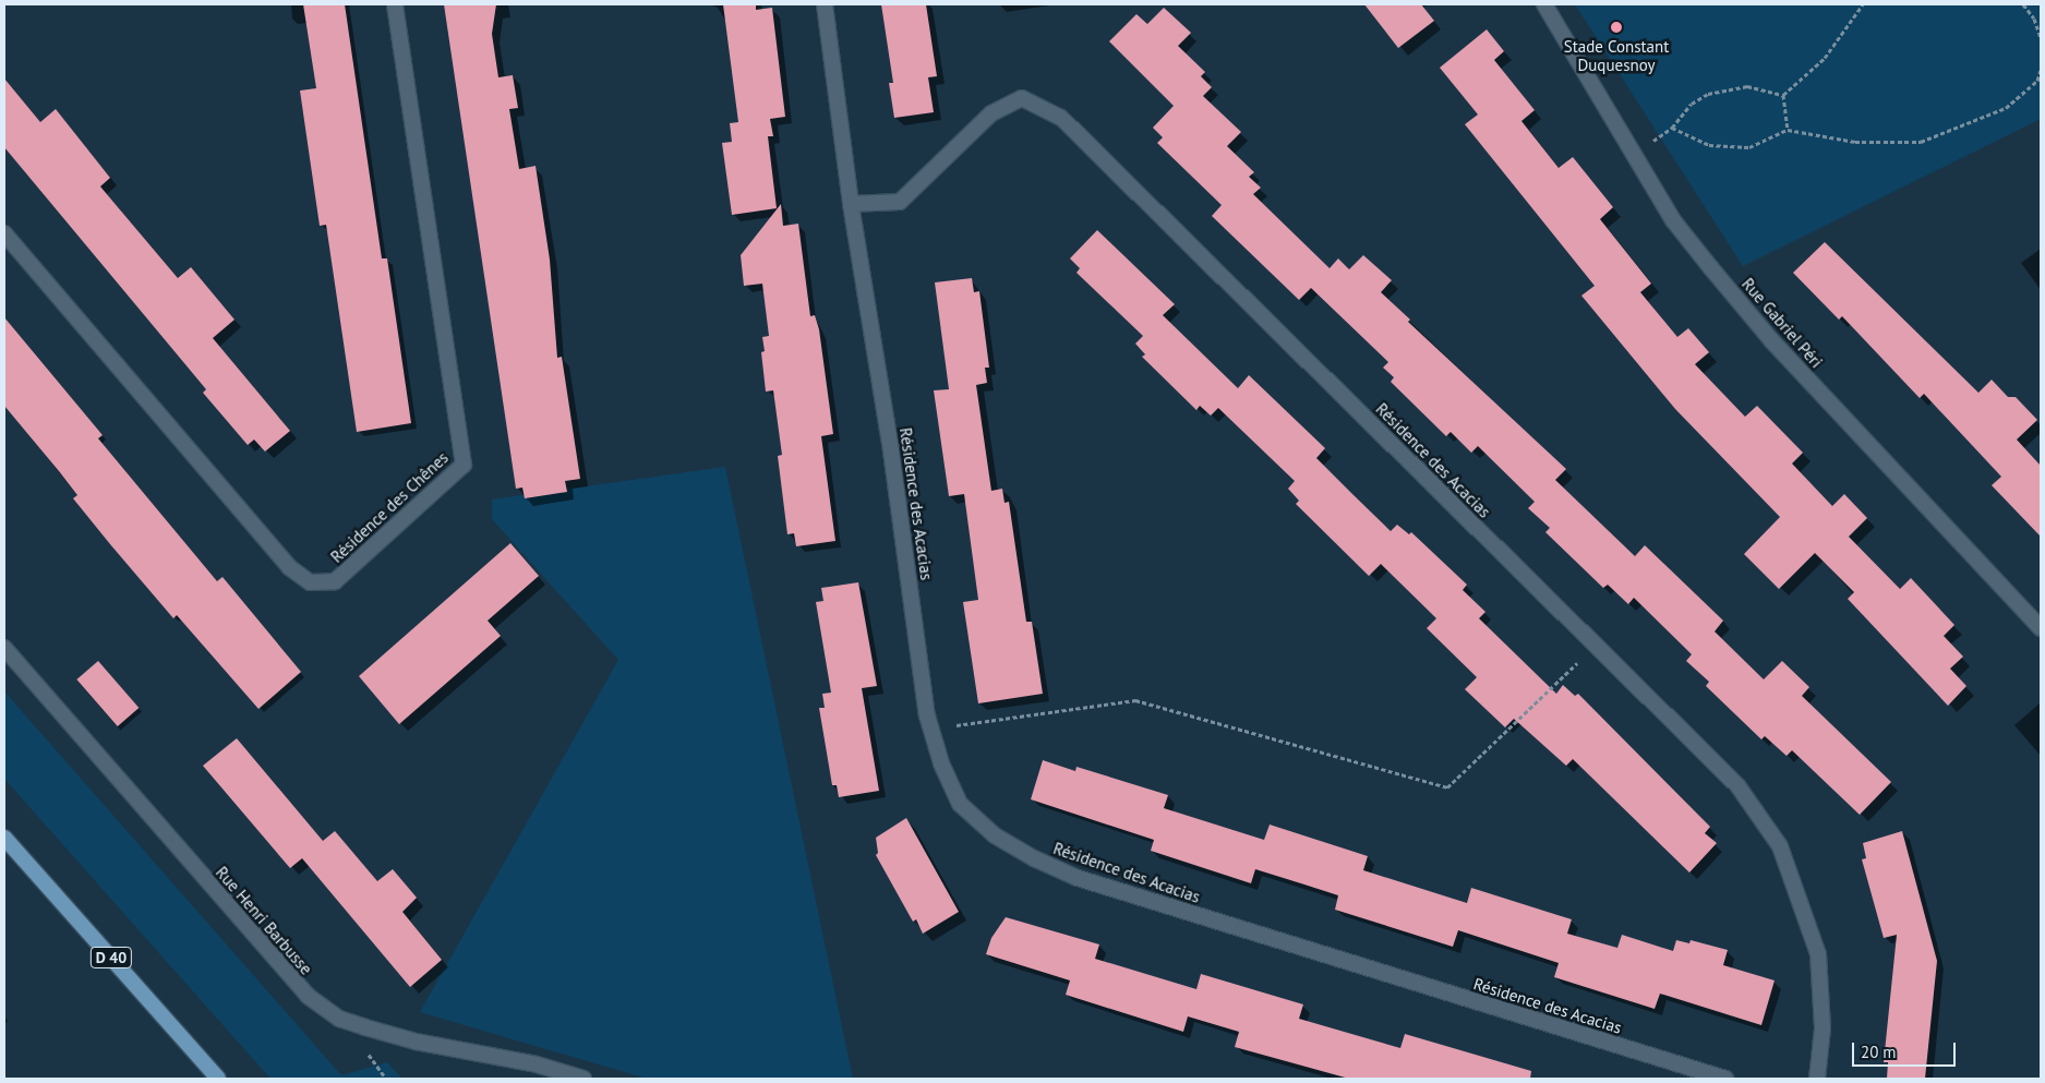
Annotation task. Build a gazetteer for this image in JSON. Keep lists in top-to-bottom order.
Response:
{
  "streets": {
    "main road": ["D 40"],
    "street": [
      "Rue Gabriel Péri",
      "Résidence des Acacias",
      "Résidence des Chênes",
      "Rue Henri Barbusse"
    ]
  },
  "places": ["Stade Constant Duquesnoy"],
  "scale_bar": "20 m"
}
